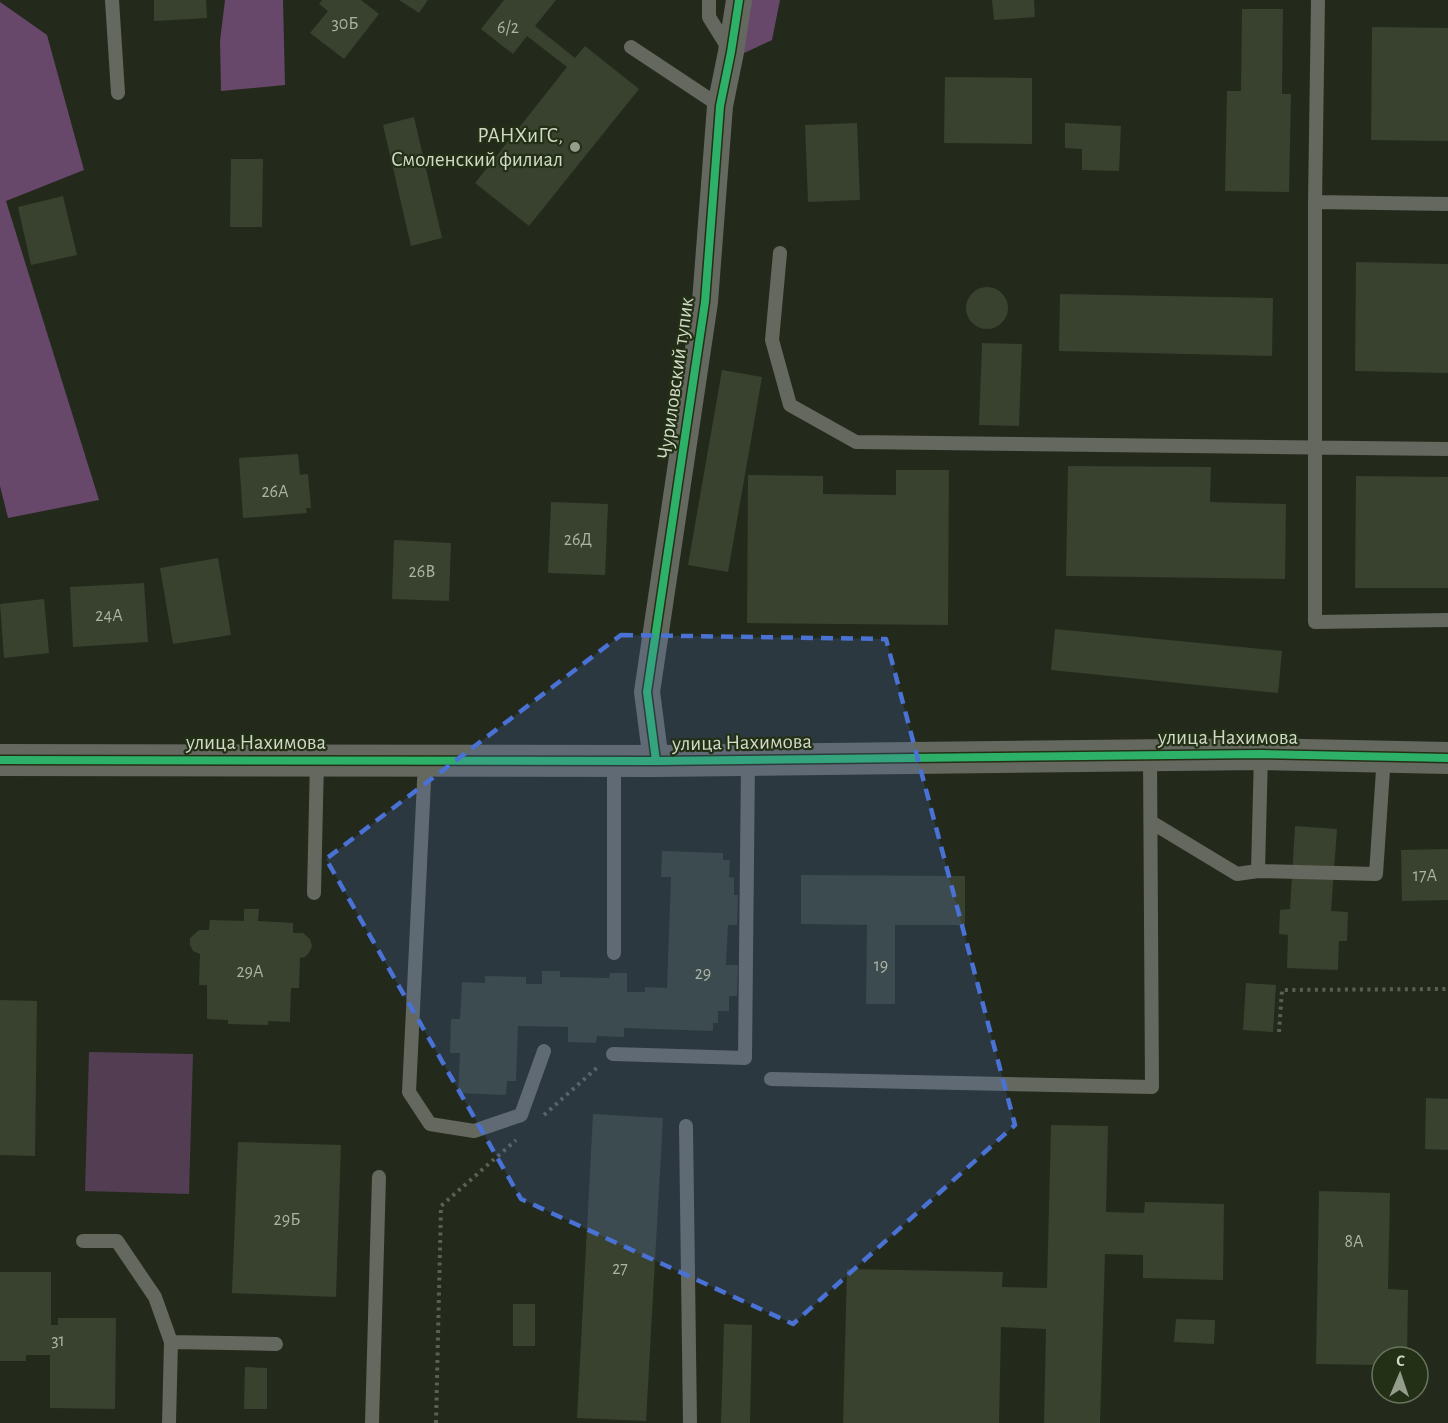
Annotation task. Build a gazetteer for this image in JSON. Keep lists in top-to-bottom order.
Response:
{
  "streets": {
    "street": ["Чуриловский тупик", "улица Нахимова"]
  },
  "crossings": [
    ["Чуриловский тупик", "улица Нахимова"]
  ],
  "places": ["РАНХиГС, Смоленский филиал"],
  "house_numbers": [
    "30Б",
    "6/2",
    "26А",
    "26Д",
    "26В",
    "24А",
    "17А",
    "19",
    "29А",
    "29",
    "29Б",
    "8А",
    "27",
    "31"
  ],
  "north": "top"
}
